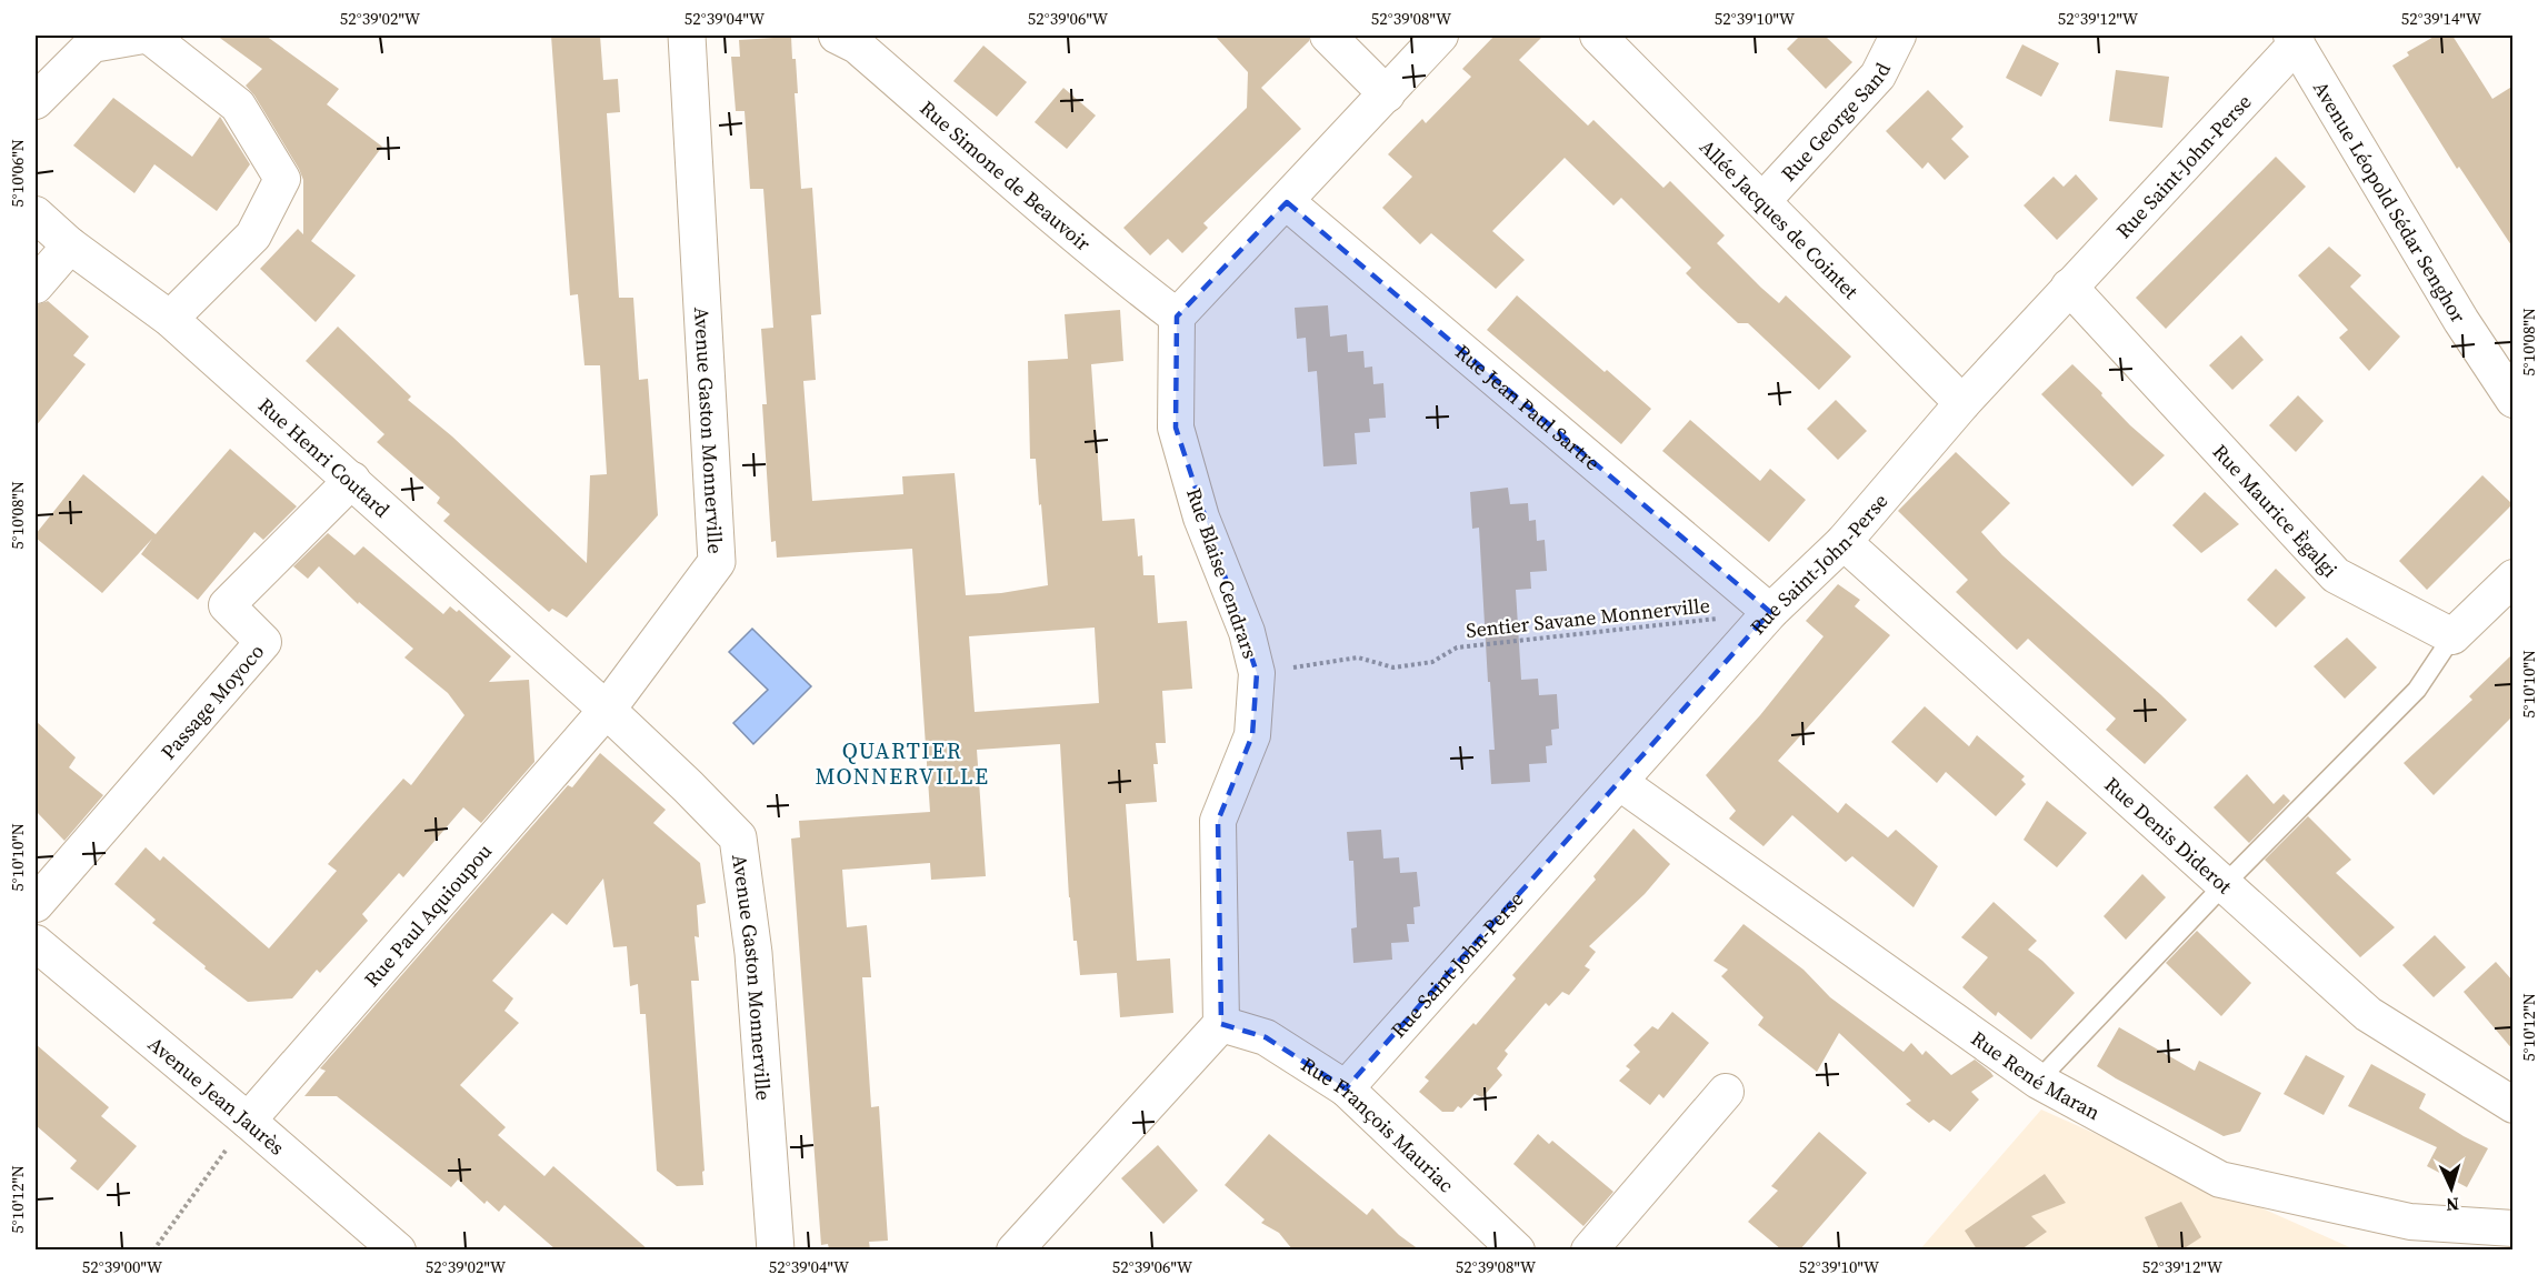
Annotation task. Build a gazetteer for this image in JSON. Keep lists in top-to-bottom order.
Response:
{
  "streets": {
    "street": [
      "Rue George Sand",
      "Rue Saint-John-Perse",
      "Rue Simone de Beauvoir",
      "Avenue Léopold Sédar Senghor",
      "Allée Jacques de Cointet",
      "Rue Jean Paul Sartre",
      "Avenue Gaston Monnerville",
      "Rue Henri Coutard",
      "Rue Maurice Ègalgi",
      "Rue Blaise Cendrars",
      "Passage Moyoco",
      "Rue Denis Diderot",
      "Rue Paul Aquioupou",
      "Rue René Maran",
      "Avenue Jean Jaurès",
      "Rue François Mauriac"
    ],
    "path": ["Sentier Savane Monnerville"]
  },
  "crossings": [
    ["Rue George Sand", "Allée Jacques de Cointet"],
    ["Rue Saint-John-Perse", "Avenue Léopold Sédar Senghor"],
    ["Rue Saint-John-Perse", "Allée Jacques de Cointet"],
    ["Rue Saint-John-Perse", "Rue Jean Paul Sartre"],
    ["Rue Saint-John-Perse", "Rue Maurice Ègalgi"],
    ["Rue Saint-John-Perse", "Sentier Savane Monnerville"],
    ["Rue Saint-John-Perse", "Rue Denis Diderot"],
    ["Rue Saint-John-Perse", "Rue René Maran"],
    ["Rue Saint-John-Perse", "Rue François Mauriac"],
    ["Rue Simone de Beauvoir", "Rue Blaise Cendrars"],
    ["Rue Jean Paul Sartre", "Sentier Savane Monnerville"],
    ["Avenue Gaston Monnerville", "Rue Henri Coutard"],
    ["Avenue Gaston Monnerville", "Rue Paul Aquioupou"],
    ["Rue Henri Coutard", "Passage Moyoco"],
    ["Rue Henri Coutard", "Rue Paul Aquioupou"],
    ["Rue Blaise Cendrars", "Sentier Savane Monnerville"],
    ["Rue Blaise Cendrars", "Rue François Mauriac"],
    ["Rue Paul Aquioupou", "Avenue Jean Jaurès"]
  ],
  "districts": ["QUARTIER MONNERVILLE"],
  "north": "bottom",
  "coordinates": [
    "52°39'02\"W",
    "52°39'04\"W",
    "52°39'06\"W",
    "52°39'08\"W",
    "52°39'10\"W",
    "52°39'12\"W",
    "52°39'14\"W",
    "5°10'06\"N",
    "5°10'08\"N",
    "5°10'10\"N",
    "5°10'12\"N",
    "52°39'00\"W"
  ]
}
